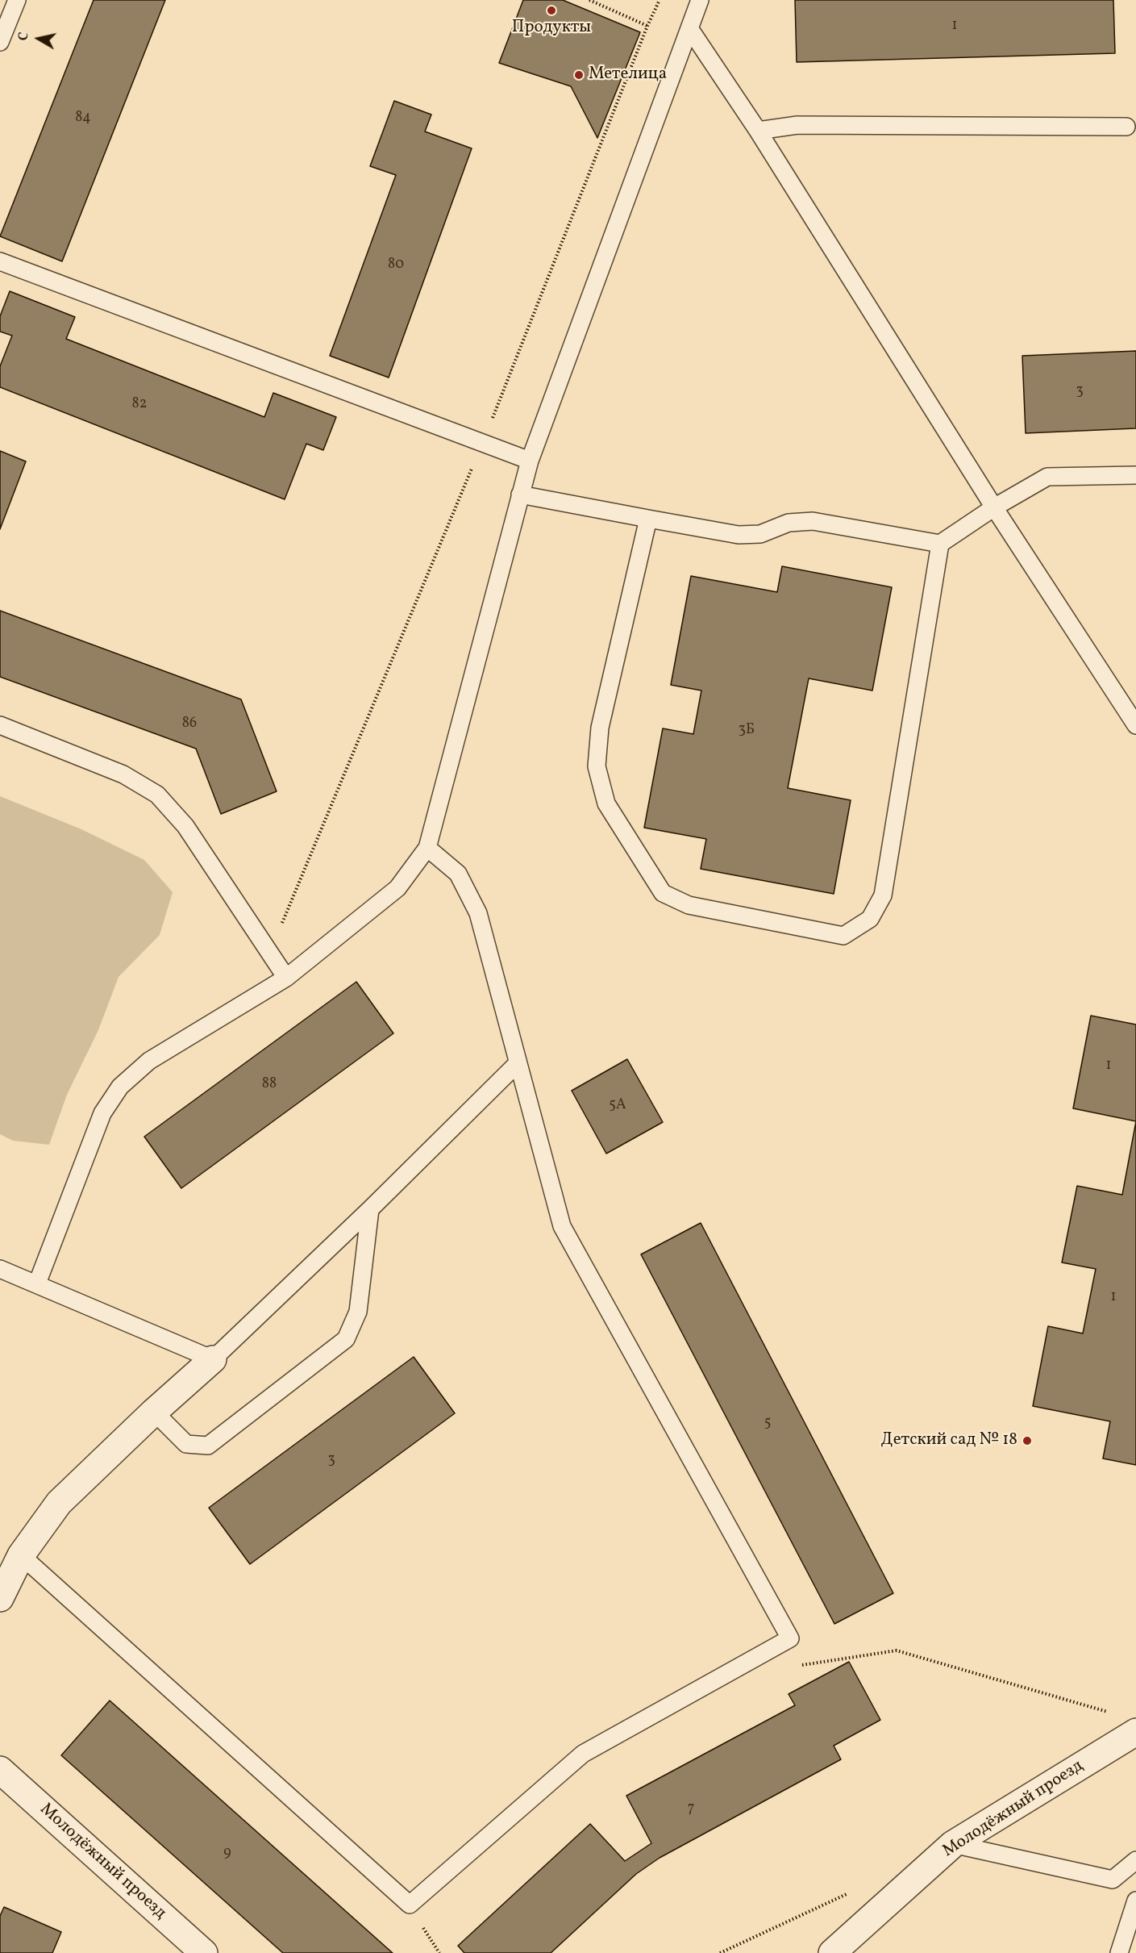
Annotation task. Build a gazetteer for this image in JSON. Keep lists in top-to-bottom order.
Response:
{
  "streets": {
    "street": ["Молодёжный проезд"]
  },
  "places": ["Продукты", "Метелица", "Детский сад № 18"],
  "house_numbers": [
    "1",
    "84",
    "80",
    "3",
    "82",
    "86",
    "3Б",
    "1",
    "88",
    "5А",
    "1",
    "5",
    "3",
    "7",
    "9"
  ],
  "north": "left"
}
